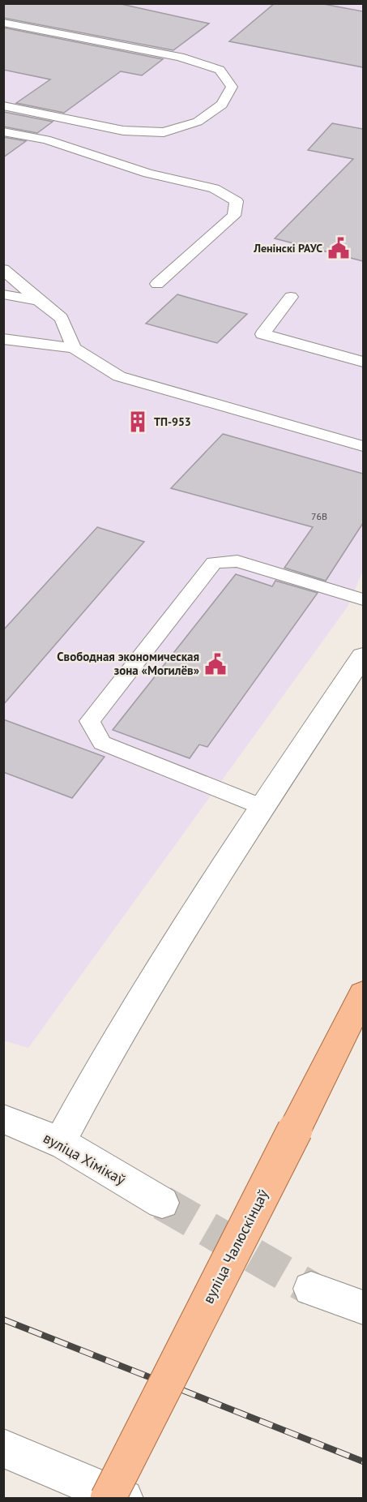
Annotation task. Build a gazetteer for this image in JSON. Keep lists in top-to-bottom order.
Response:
{
  "streets": {
    "main road": ["вуліца Чалюскінцаў"],
    "street": ["вуліца Хімікаў"]
  },
  "places": {
    "public building": ["Ленінскі РАУС", "Свободная экономическая зона «Могилёв»"],
    "building": ["ТП-953"]
  },
  "house_numbers": ["76В"]
}
